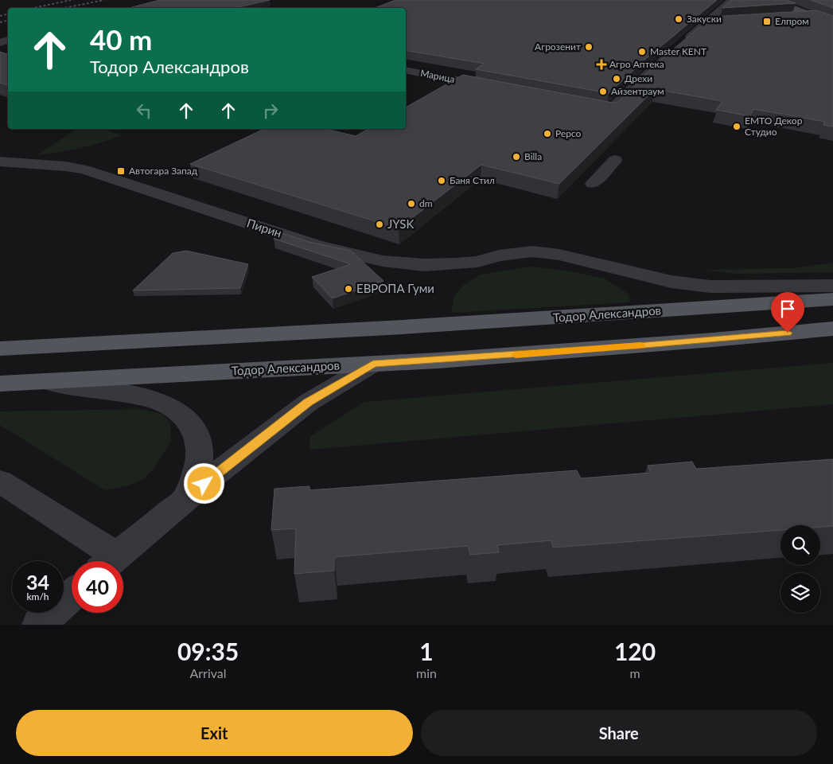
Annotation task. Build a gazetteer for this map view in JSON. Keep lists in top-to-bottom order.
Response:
{
  "streets": {
    "main road": ["Тодор Александров"],
    "street": ["Марица", "Пирин"]
  },
  "places": {
    "other": [
      "Закуски",
      "Агрозенит",
      "Master KENT",
      "Дрехи",
      "Айзентраум",
      "ЕМТО Декор Студио",
      "Pepco",
      "Billa",
      "Баня Стил",
      "dm",
      "JYSK",
      "ЕВРОПА Гуми"
    ],
    "transit": ["Елпром", "Автогара Запад"],
    "health": ["Агро Аптека"]
  },
  "page": {
    "turn": ["40 m", "Тодор Александров"],
    "speed": "34 km/h",
    "limit": "40",
    "eta": [
      "09:35",
      "Arrival",
      "1",
      "min",
      "120",
      "m"
    ],
    "buttons": ["Exit", "Share"]
  }
}
